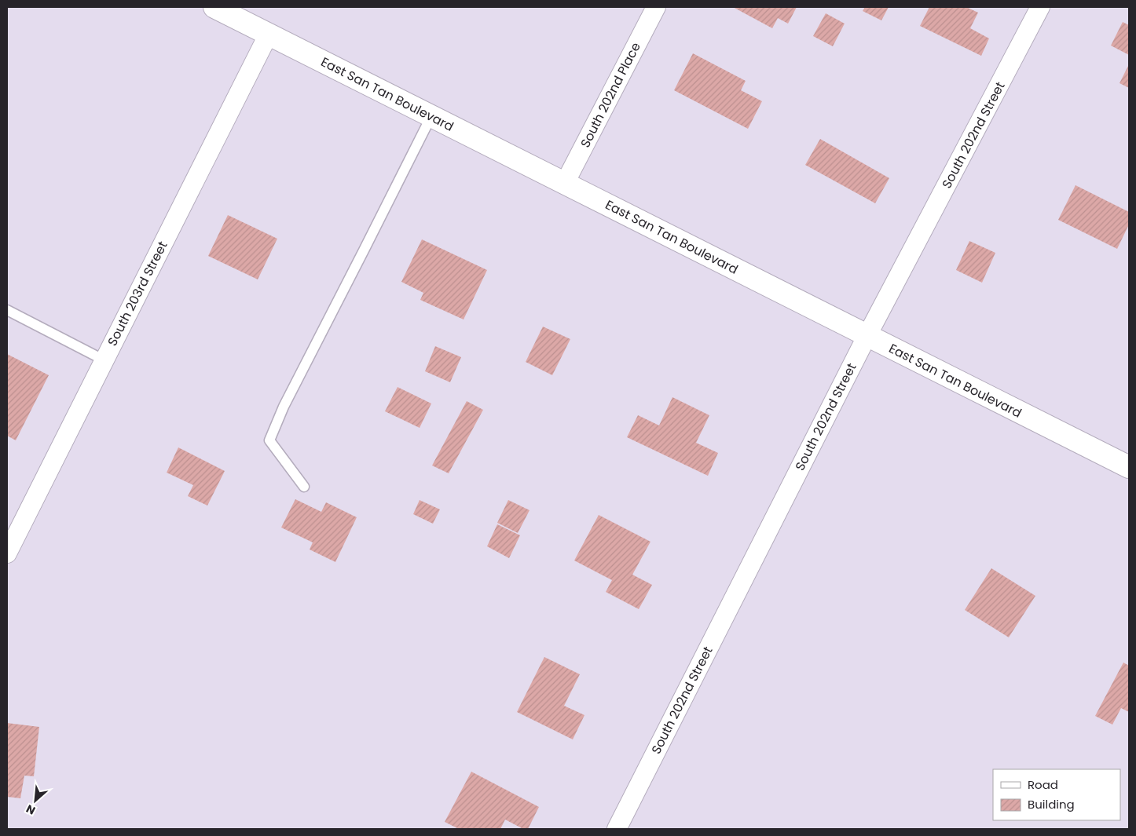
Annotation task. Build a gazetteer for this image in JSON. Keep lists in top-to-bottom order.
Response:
{
  "streets": {
    "street": [
      "East San Tan Boulevard",
      "South 202nd Place",
      "South 202nd Street",
      "South 203rd Street"
    ]
  },
  "crossings": [
    ["East San Tan Boulevard", "South 202nd Place"],
    ["East San Tan Boulevard", "South 202nd Street"],
    ["East San Tan Boulevard", "South 203rd Street"]
  ],
  "legend": ["Road", "Building"],
  "north": "bottom left"
}
